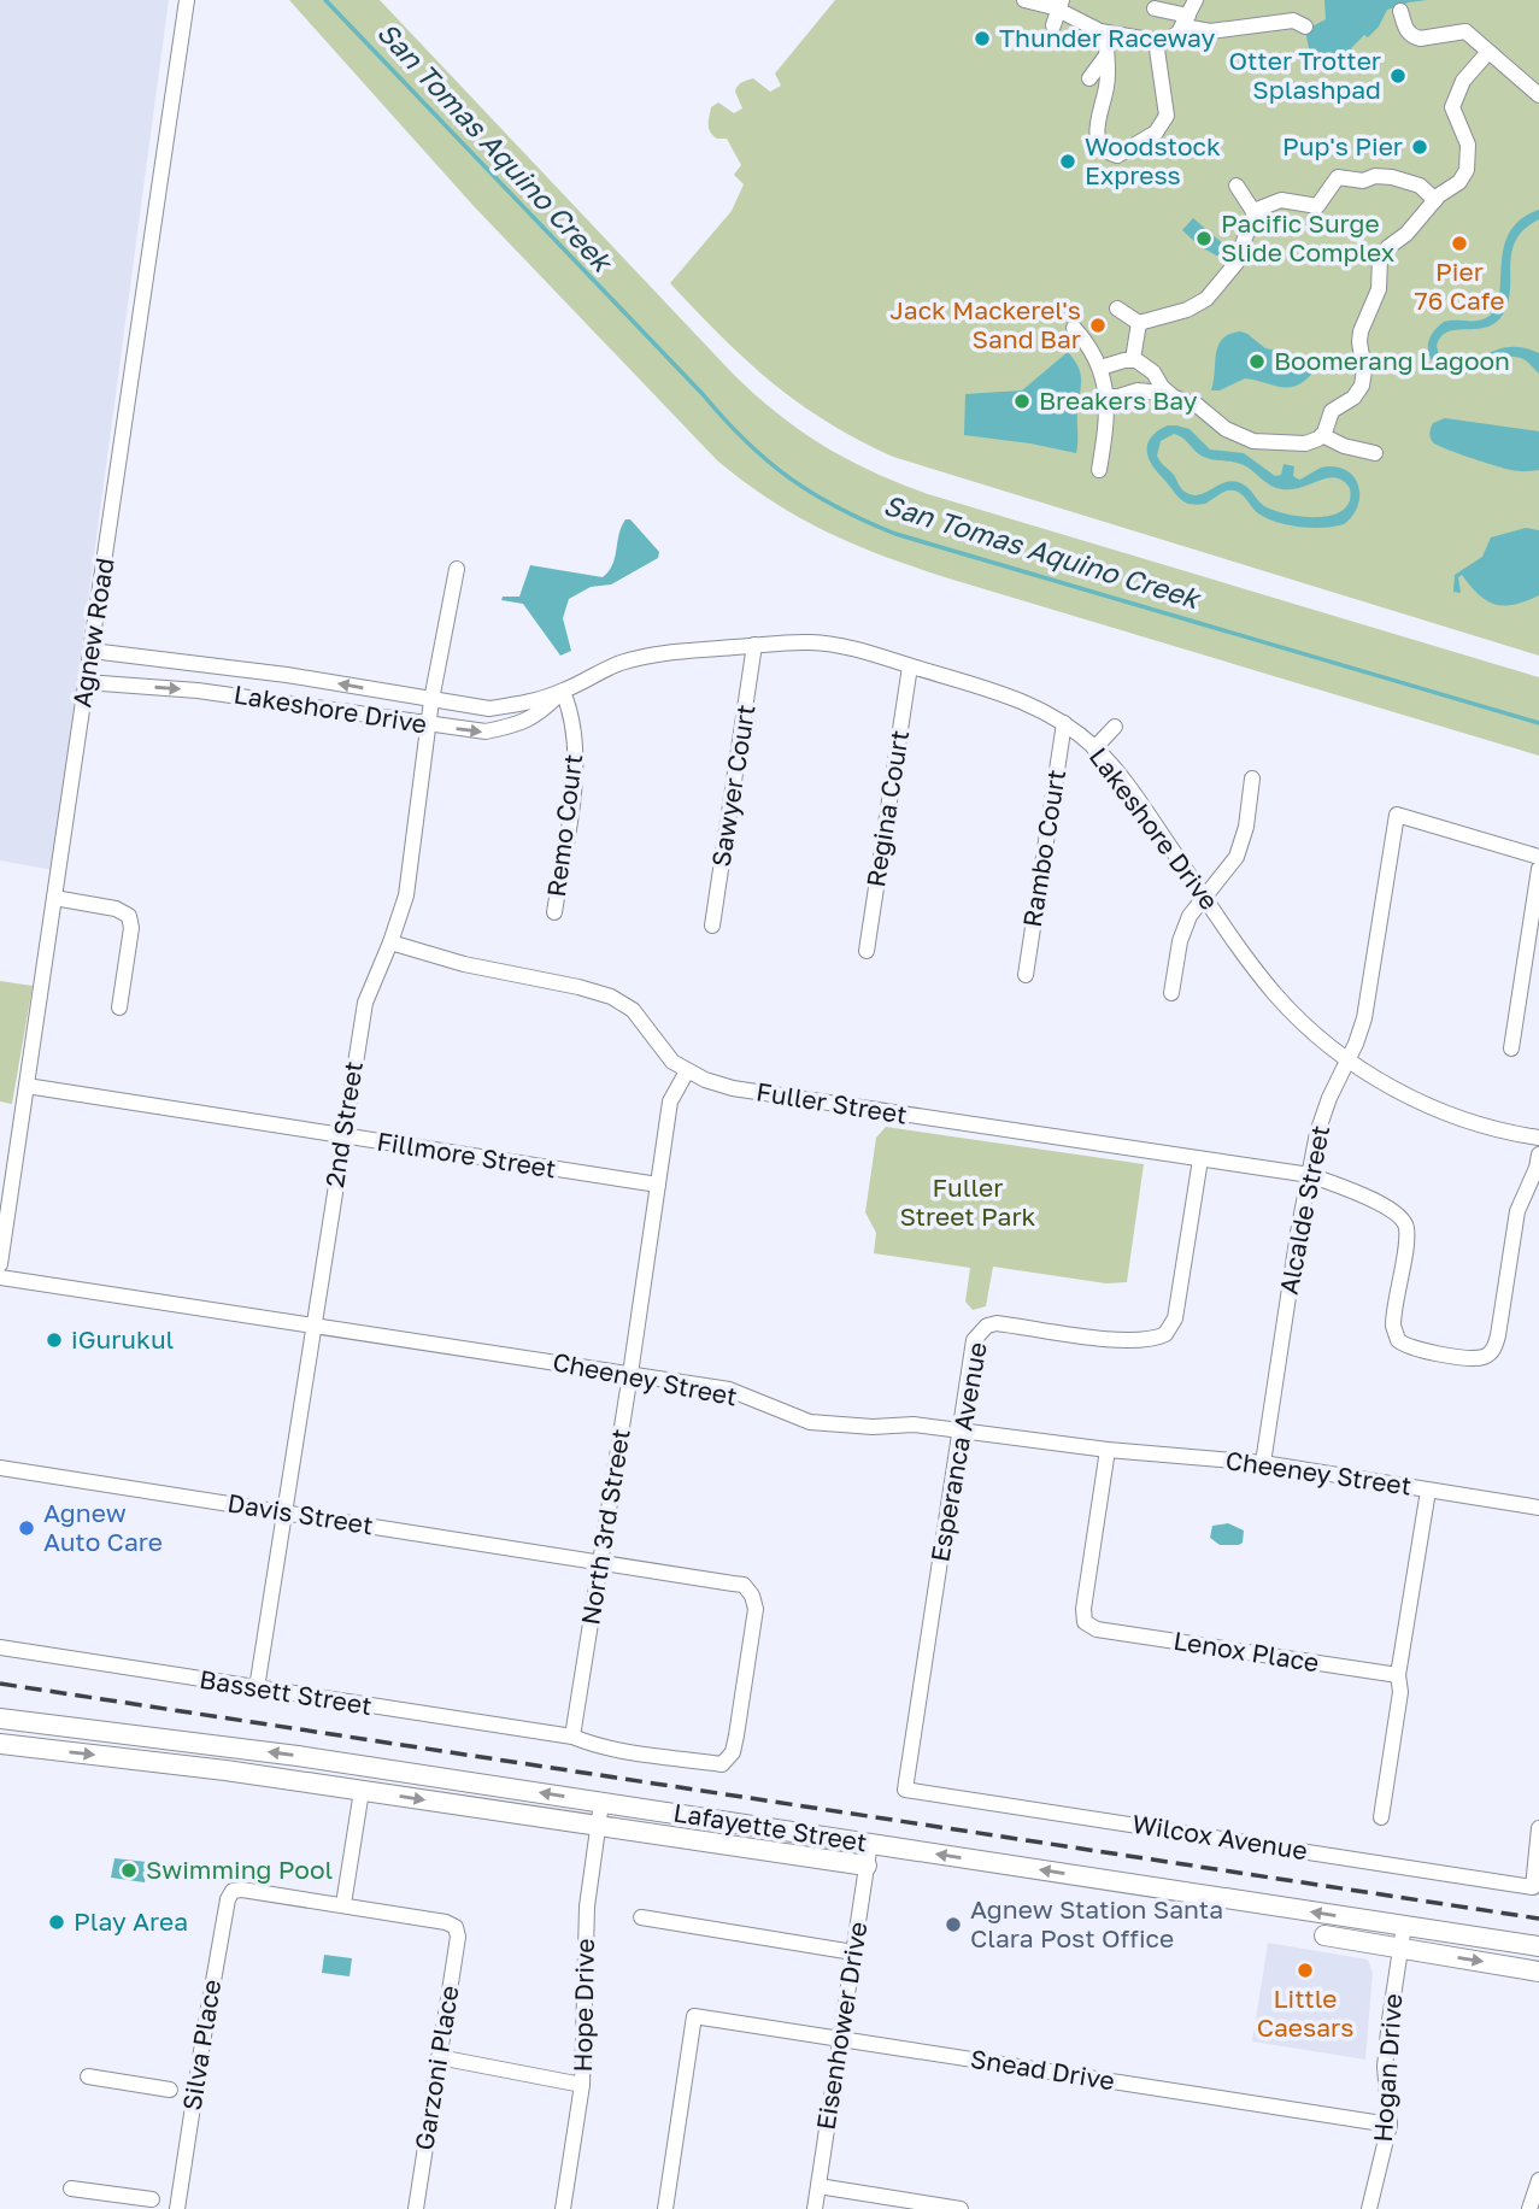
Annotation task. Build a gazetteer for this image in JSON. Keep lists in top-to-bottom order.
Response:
{
  "streets": {
    "main road": ["Lafayette Street"],
    "street": [
      "Agnew Road",
      "Lakeshore Drive",
      "Sawyer Court",
      "Regina Court",
      "Remo Court",
      "Rambo Court",
      "Fuller Street",
      "2nd Street",
      "Fillmore Street",
      "Alcalde Street",
      "Cheeney Street",
      "Esperanca Avenue",
      "Davis Street",
      "North 3rd Street",
      "Lenox Place",
      "Bassett Street",
      "Wilcox Avenue",
      "Hope Drive",
      "Eisenhower Drive",
      "Silva Place",
      "Garzoni Place",
      "Hogan Drive",
      "Snead Drive"
    ]
  },
  "crossings": [
    ["Agnew Road", "Lakeshore Drive"],
    ["Agnew Road", "Fillmore Street"],
    ["Lakeshore Drive", "Sawyer Court"],
    ["Lakeshore Drive", "Regina Court"],
    ["Lakeshore Drive", "Remo Court"],
    ["Lakeshore Drive", "Rambo Court"],
    ["Lakeshore Drive", "2nd Street"],
    ["Lakeshore Drive", "Alcalde Street"],
    ["Fuller Street", "2nd Street"],
    ["Fuller Street", "Alcalde Street"],
    ["Fuller Street", "Esperanca Avenue"],
    ["Fuller Street", "North 3rd Street"],
    ["2nd Street", "Fillmore Street"],
    ["2nd Street", "Cheeney Street"],
    ["2nd Street", "Davis Street"],
    ["2nd Street", "Bassett Street"],
    ["Fillmore Street", "North 3rd Street"],
    ["Alcalde Street", "Cheeney Street"],
    ["Cheeney Street", "Esperanca Avenue"],
    ["Cheeney Street", "North 3rd Street"],
    ["Cheeney Street", "Lenox Place"],
    ["Esperanca Avenue", "Wilcox Avenue"],
    ["Davis Street", "North 3rd Street"],
    ["Davis Street", "Bassett Street"],
    ["North 3rd Street", "Bassett Street"],
    ["Lafayette Street", "Hope Drive"],
    ["Lafayette Street", "Eisenhower Drive"],
    ["Lafayette Street", "Hogan Drive"],
    ["Eisenhower Drive", "Snead Drive"],
    ["Silva Place", "Garzoni Place"],
    ["Hogan Drive", "Snead Drive"]
  ],
  "water": ["San Tomas Aquino Creek"],
  "parks": ["Fuller Street Park"],
  "places": [
    "Thunder Raceway",
    "Otter Trotter Splashpad",
    "Pup's Pier",
    "Woodstock Express",
    "Pacific Surge Slide Complex",
    "Pier 76 Cafe",
    "Jack Mackerel's Sand Bar",
    "Boomerang Lagoon",
    "Breakers Bay",
    "iGurukul",
    "Agnew Auto Care",
    "Swimming Pool",
    "Play Area",
    "Agnew Station Santa Clara Post Office",
    "Little Caesars"
  ]
}
